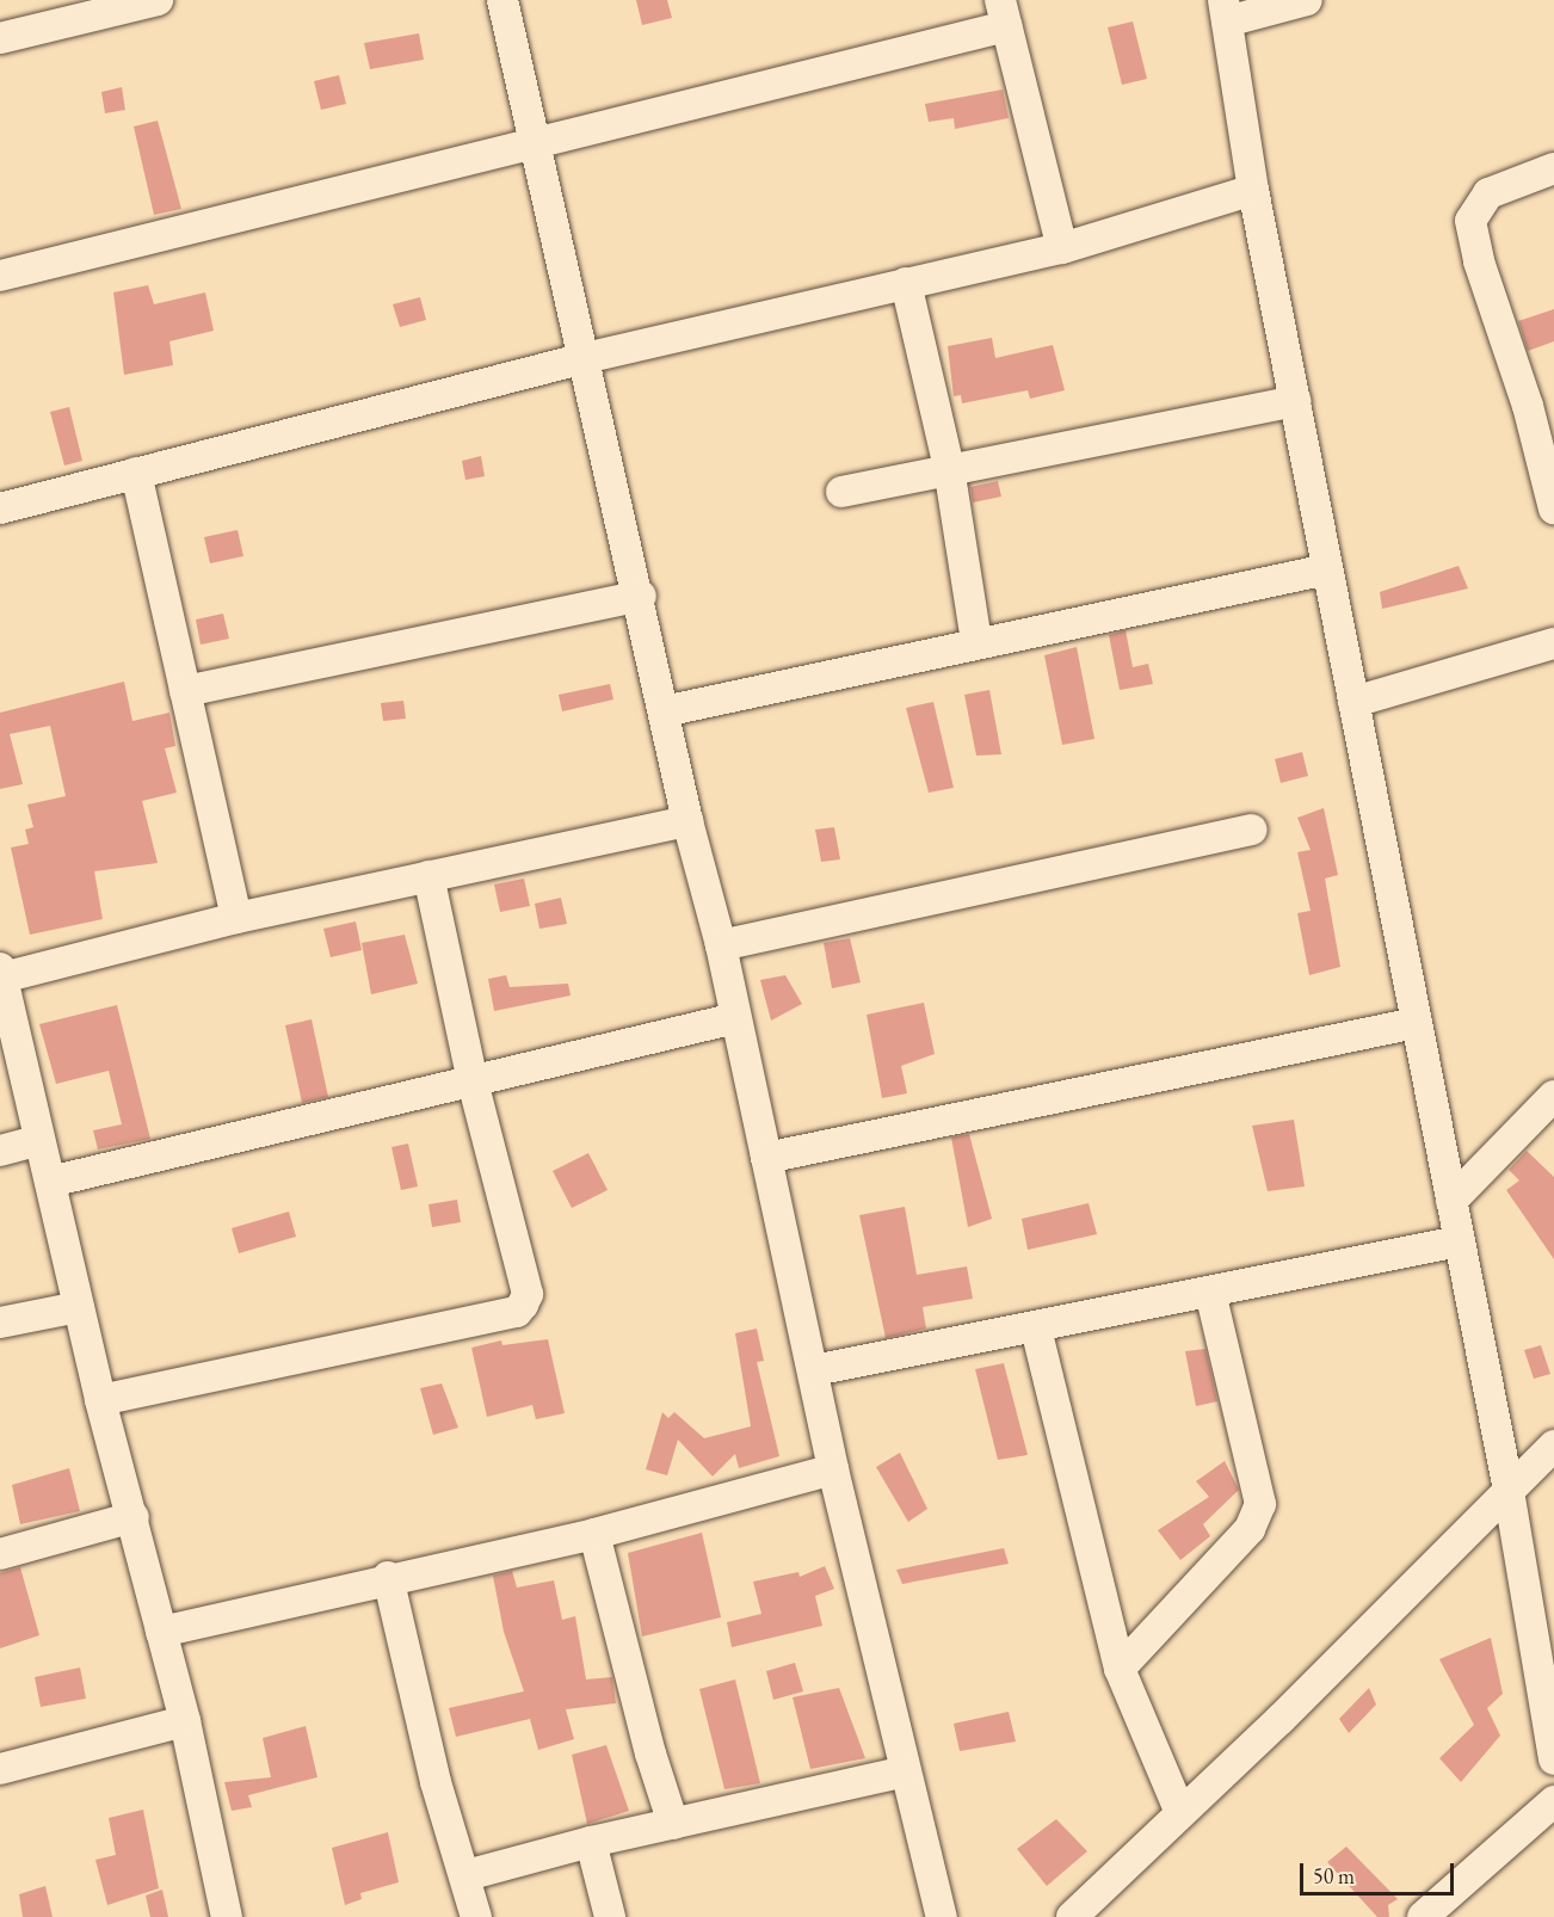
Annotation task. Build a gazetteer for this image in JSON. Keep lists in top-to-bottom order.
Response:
{
  "scale_bar": "50 m"
}
